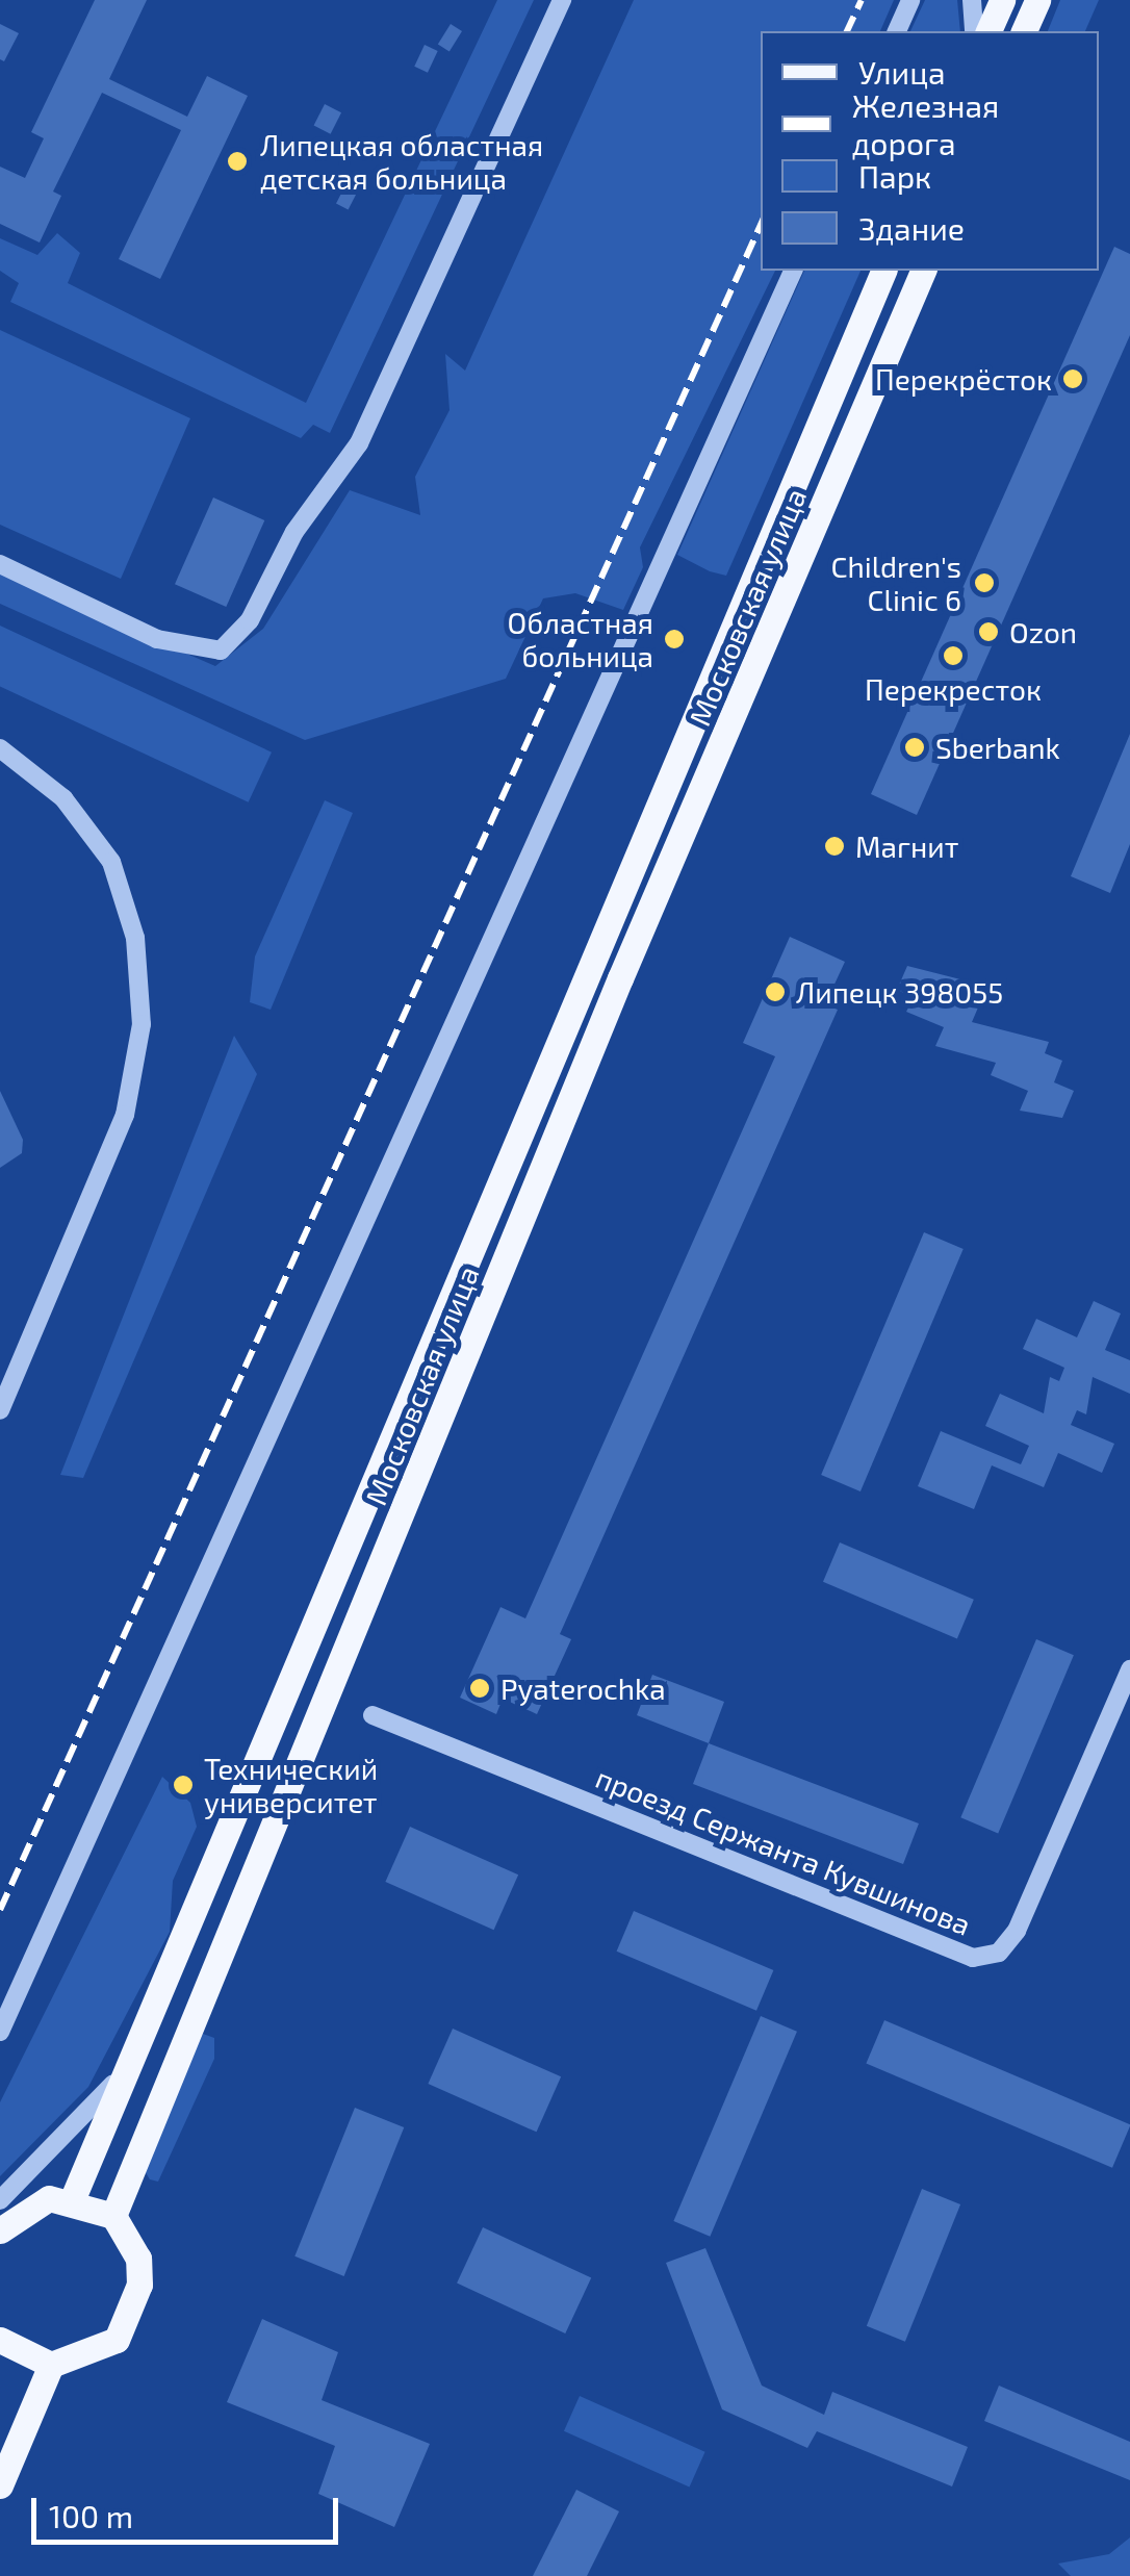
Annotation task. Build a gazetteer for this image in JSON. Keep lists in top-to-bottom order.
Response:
{
  "streets": {
    "main road": ["Московская улица"],
    "street": ["проезд Сержанта Кувшинова"]
  },
  "places": [
    "Липецкая областная детская больница",
    "Перекрёсток",
    "Children's Clinic 6",
    "Ozon",
    "Областная больница",
    "Перекресток",
    "Sberbank",
    "Магнит",
    "Липецк 398055",
    "Pyaterochka",
    "Технический университет"
  ],
  "legend": [
    "Улица",
    "Железная дорога",
    "Парк",
    "Здание"
  ],
  "scale_bar": "100 m"
}
